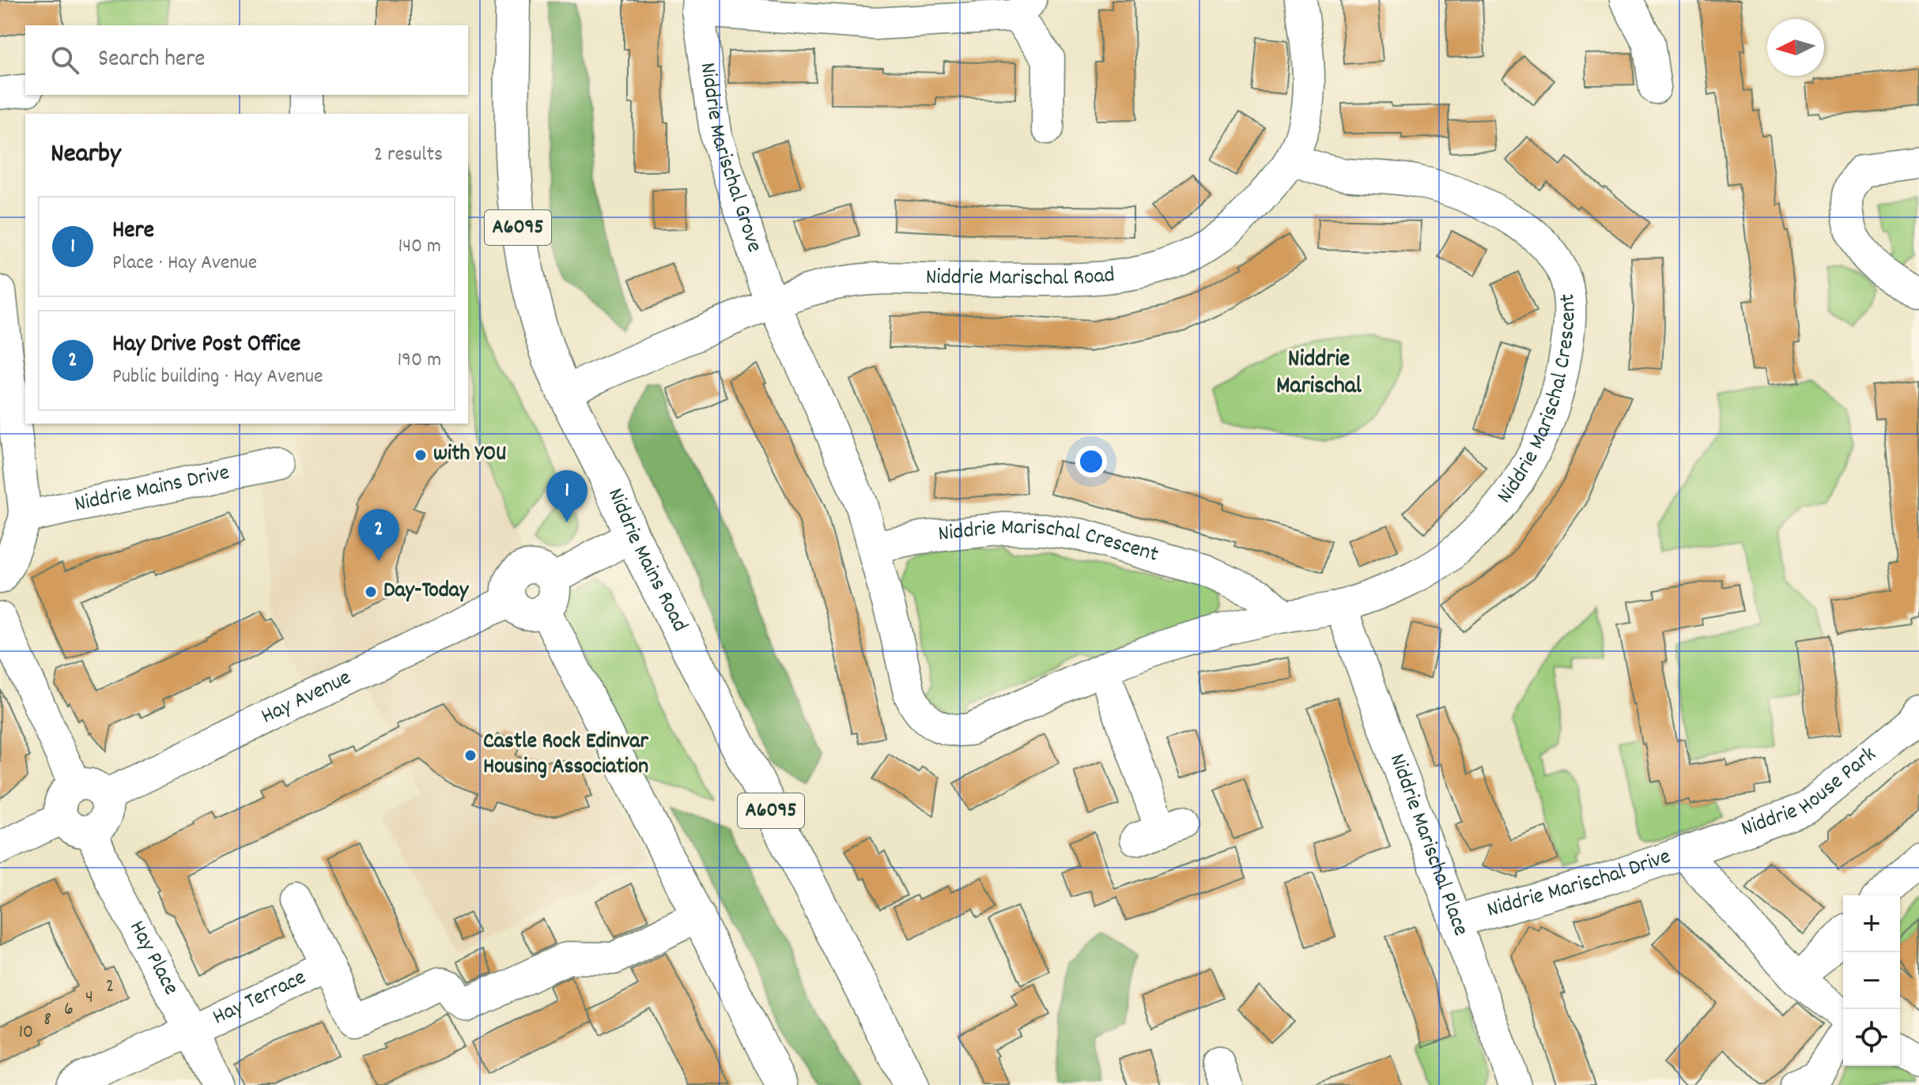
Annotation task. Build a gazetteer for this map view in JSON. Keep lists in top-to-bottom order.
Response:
{
  "streets": {
    "main road": ["A6095", "Niddrie Mains Road"],
    "street": [
      "Niddrie Marischal Grove",
      "Niddrie Marischal Road",
      "Niddrie Marischal Crescent",
      "Niddrie Mains Drive",
      "Hay Avenue",
      "Niddrie House Park",
      "Niddrie Marischal Place",
      "Niddrie Marischal Drive",
      "Hay Place",
      "Hay Terrace"
    ]
  },
  "crossings": [
    ["Niddrie Marischal Grove", "Niddrie Marischal Road"],
    ["Niddrie Marischal Grove", "Niddrie Marischal Crescent"],
    ["Niddrie Marischal Road", "Niddrie Marischal Crescent"],
    ["Niddrie Marischal Road", "Niddrie Mains Road"],
    ["Niddrie Marischal Crescent", "Niddrie Marischal Place"],
    ["Hay Avenue", "Hay Place"],
    ["Niddrie House Park", "Niddrie Marischal Drive"],
    ["Niddrie Marischal Place", "Niddrie Marischal Drive"],
    ["Hay Place", "Hay Terrace"]
  ],
  "districts": ["Niddrie Marischal"],
  "places": ["with YOU", "Day-Today", "Castle Rock Edinvar Housing Association"],
  "house_numbers": [
    "2",
    "4",
    "6",
    "8",
    "10"
  ],
  "north": "left",
  "page": {
    "search": "Search here",
    "heading": ["Nearby", "2 results"],
    "list": [
      {
        "mark": "1",
        "name": "Here",
        "note": "Place · Hay Avenue",
        "value": "140 m"
      },
      {
        "mark": "2",
        "name": "Hay Drive Post Office",
        "note": "Public building · Hay Avenue",
        "value": "190 m"
      }
    ],
    "pins": ["1", "2"],
    "map_buttons": ["+", "−"]
  }
}
